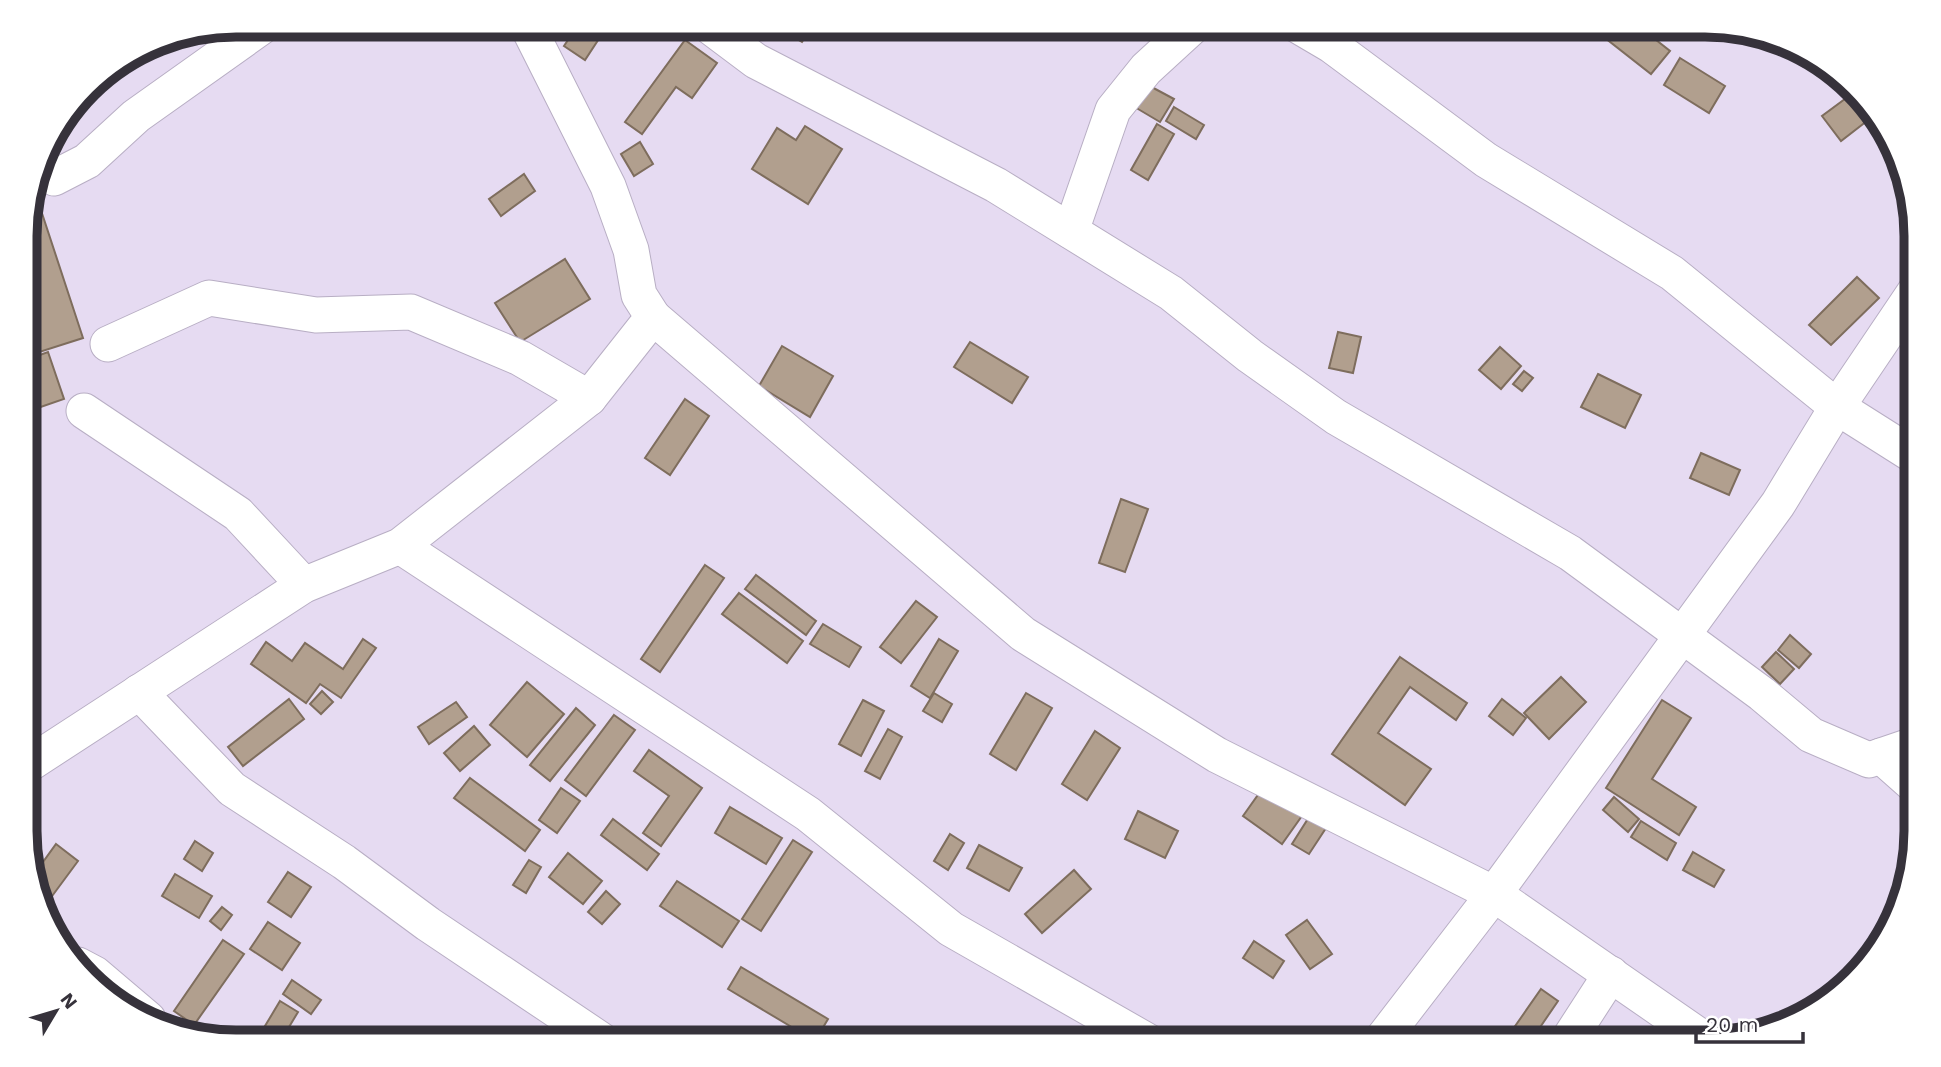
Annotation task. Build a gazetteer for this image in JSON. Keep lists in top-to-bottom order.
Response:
{
  "scale_bar": "20 m",
  "north": "top right"
}
